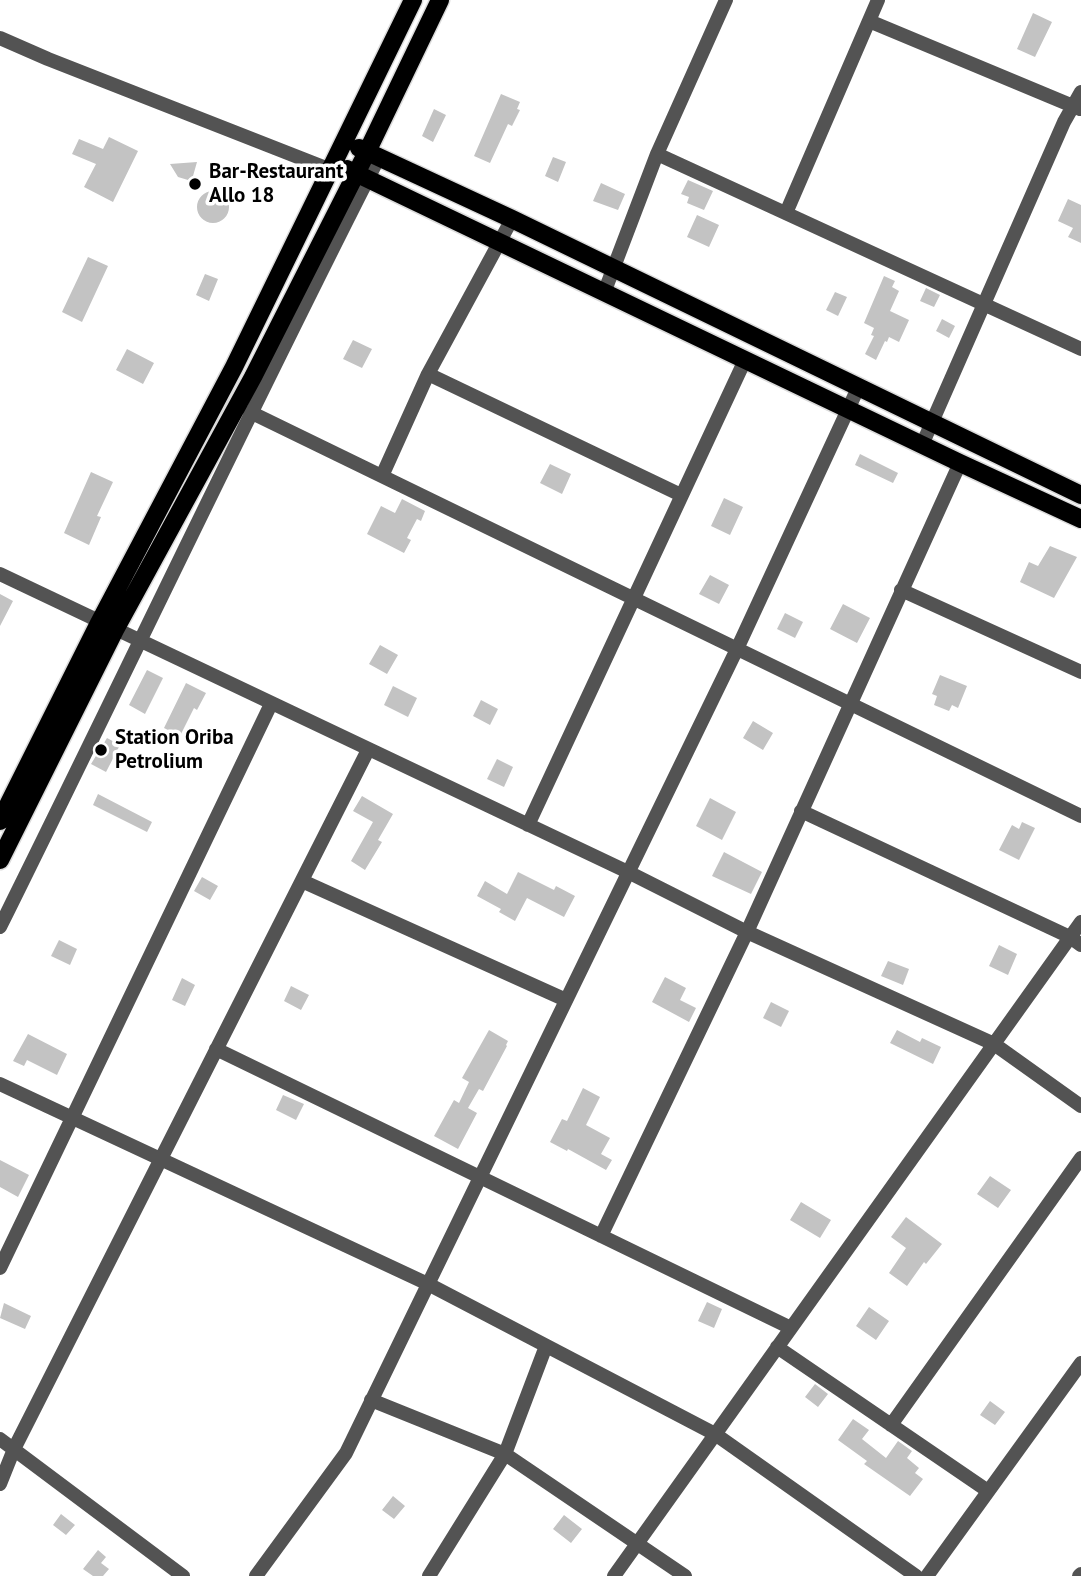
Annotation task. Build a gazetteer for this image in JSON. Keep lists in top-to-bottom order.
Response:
{
  "places": ["Bar-Restaurant Allo 18", "Station Oriba Petrolium"]
}
